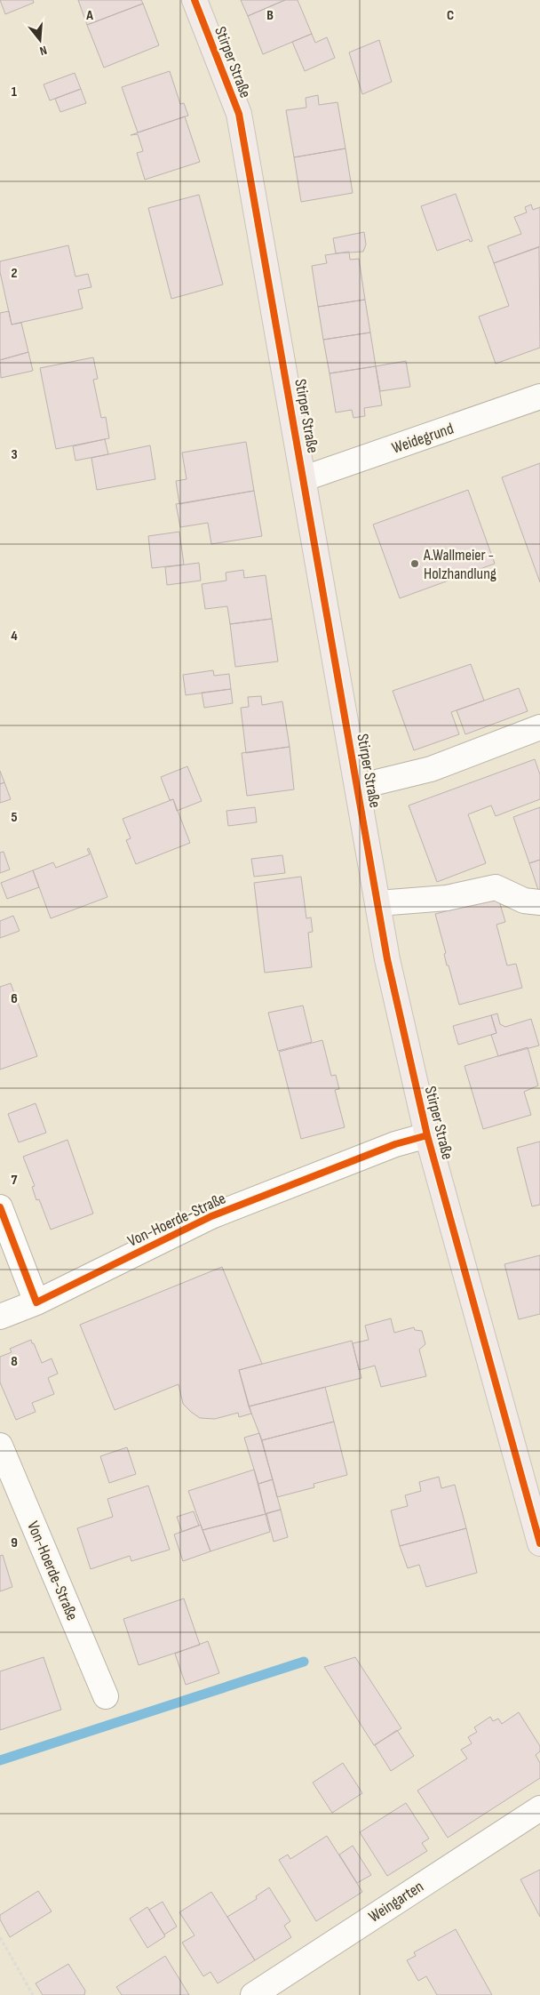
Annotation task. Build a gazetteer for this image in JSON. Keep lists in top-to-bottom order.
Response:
{
  "streets": {
    "main road": ["Stirper Straße"],
    "street": ["Weidegrund", "Von-Hoerde-Straße", "Weingarten"]
  },
  "crossings": [
    ["Stirper Straße", "Weidegrund"],
    ["Stirper Straße", "Von-Hoerde-Straße"]
  ],
  "places": ["A.Wallmeier - Holzhandlung"],
  "north": "bottom",
  "grid": {
    "columns": ["A", "B", "C"],
    "rows": [
      "1",
      "2",
      "3",
      "4",
      "5",
      "6",
      "7",
      "8",
      "9"
    ]
  }
}
